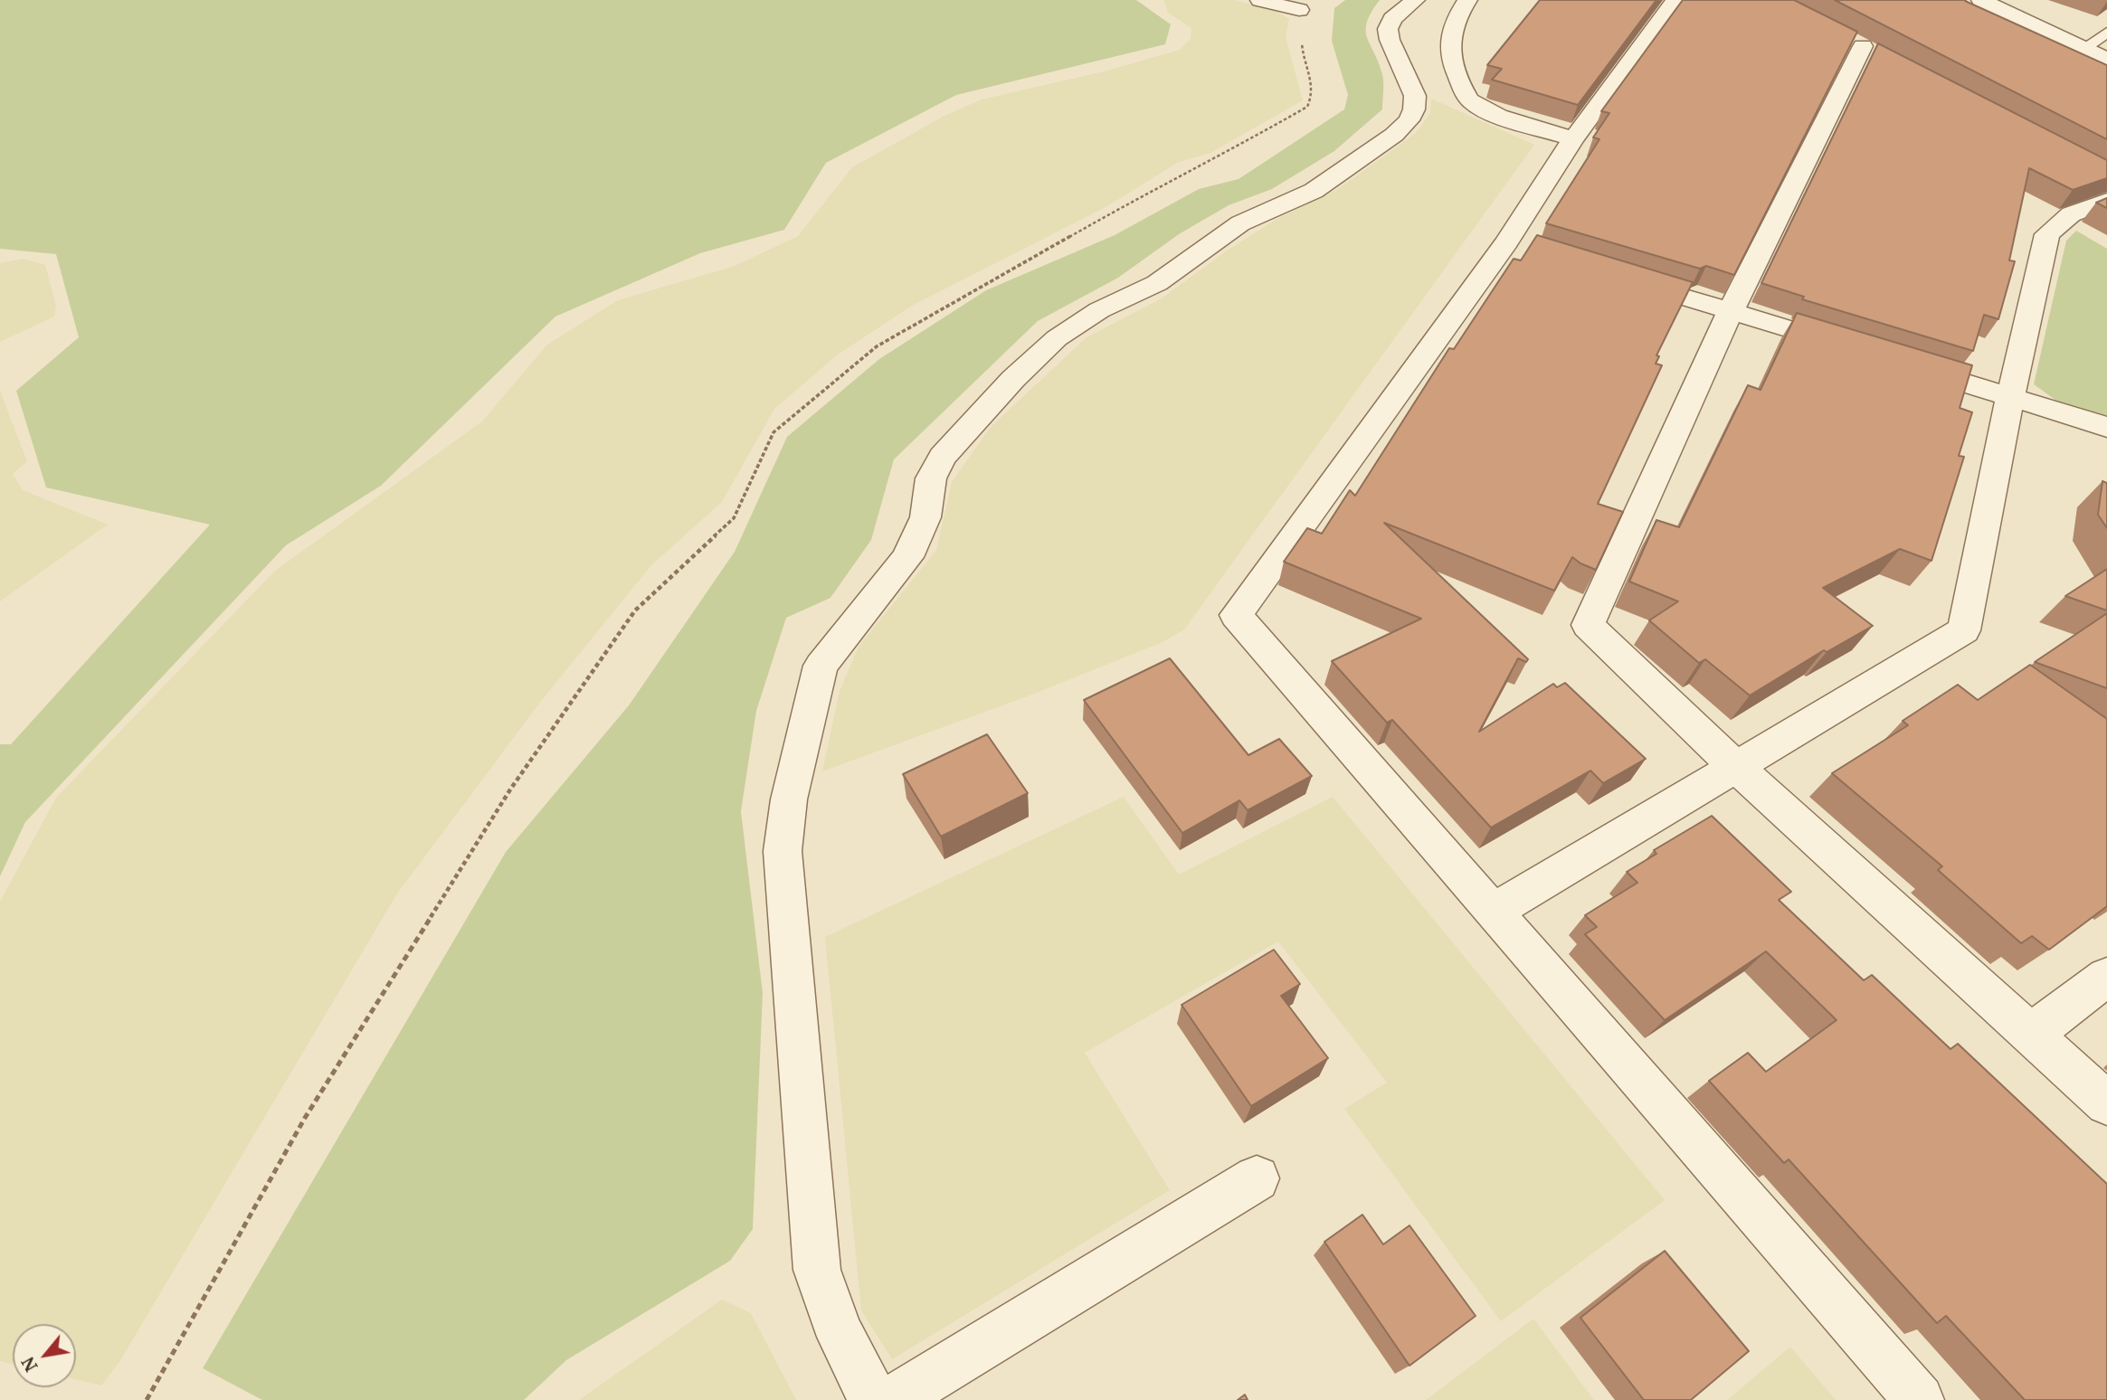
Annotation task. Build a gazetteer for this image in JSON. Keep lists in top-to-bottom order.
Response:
{
  "north": "bottom left"
}
